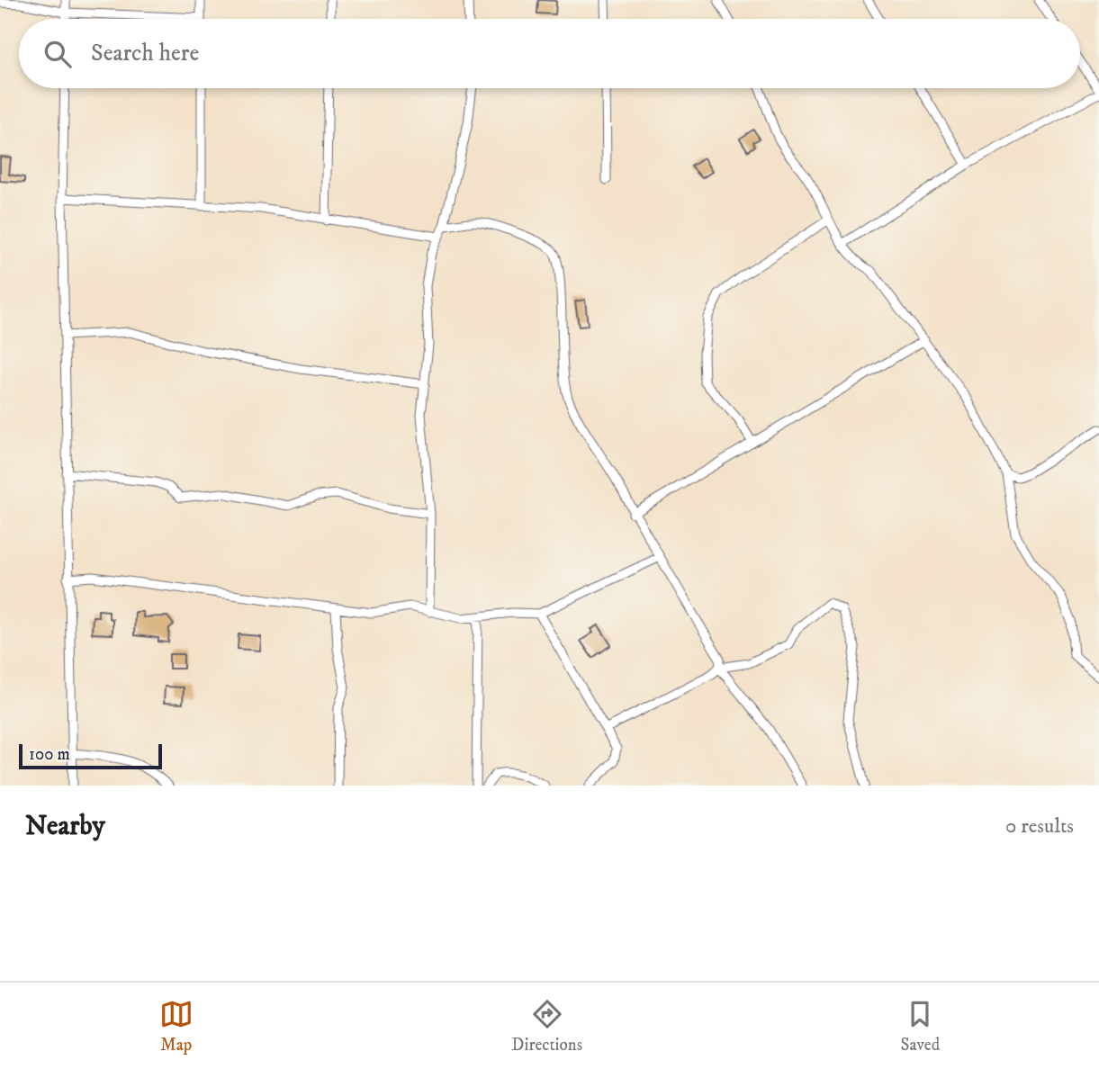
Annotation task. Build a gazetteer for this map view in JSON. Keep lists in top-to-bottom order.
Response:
{
  "scale_bar": "100 m",
  "page": {
    "search": "Search here",
    "scale": "100 m",
    "heading": ["Nearby", "0 results"],
    "nav": ["Map", "Directions", "Saved"]
  }
}
